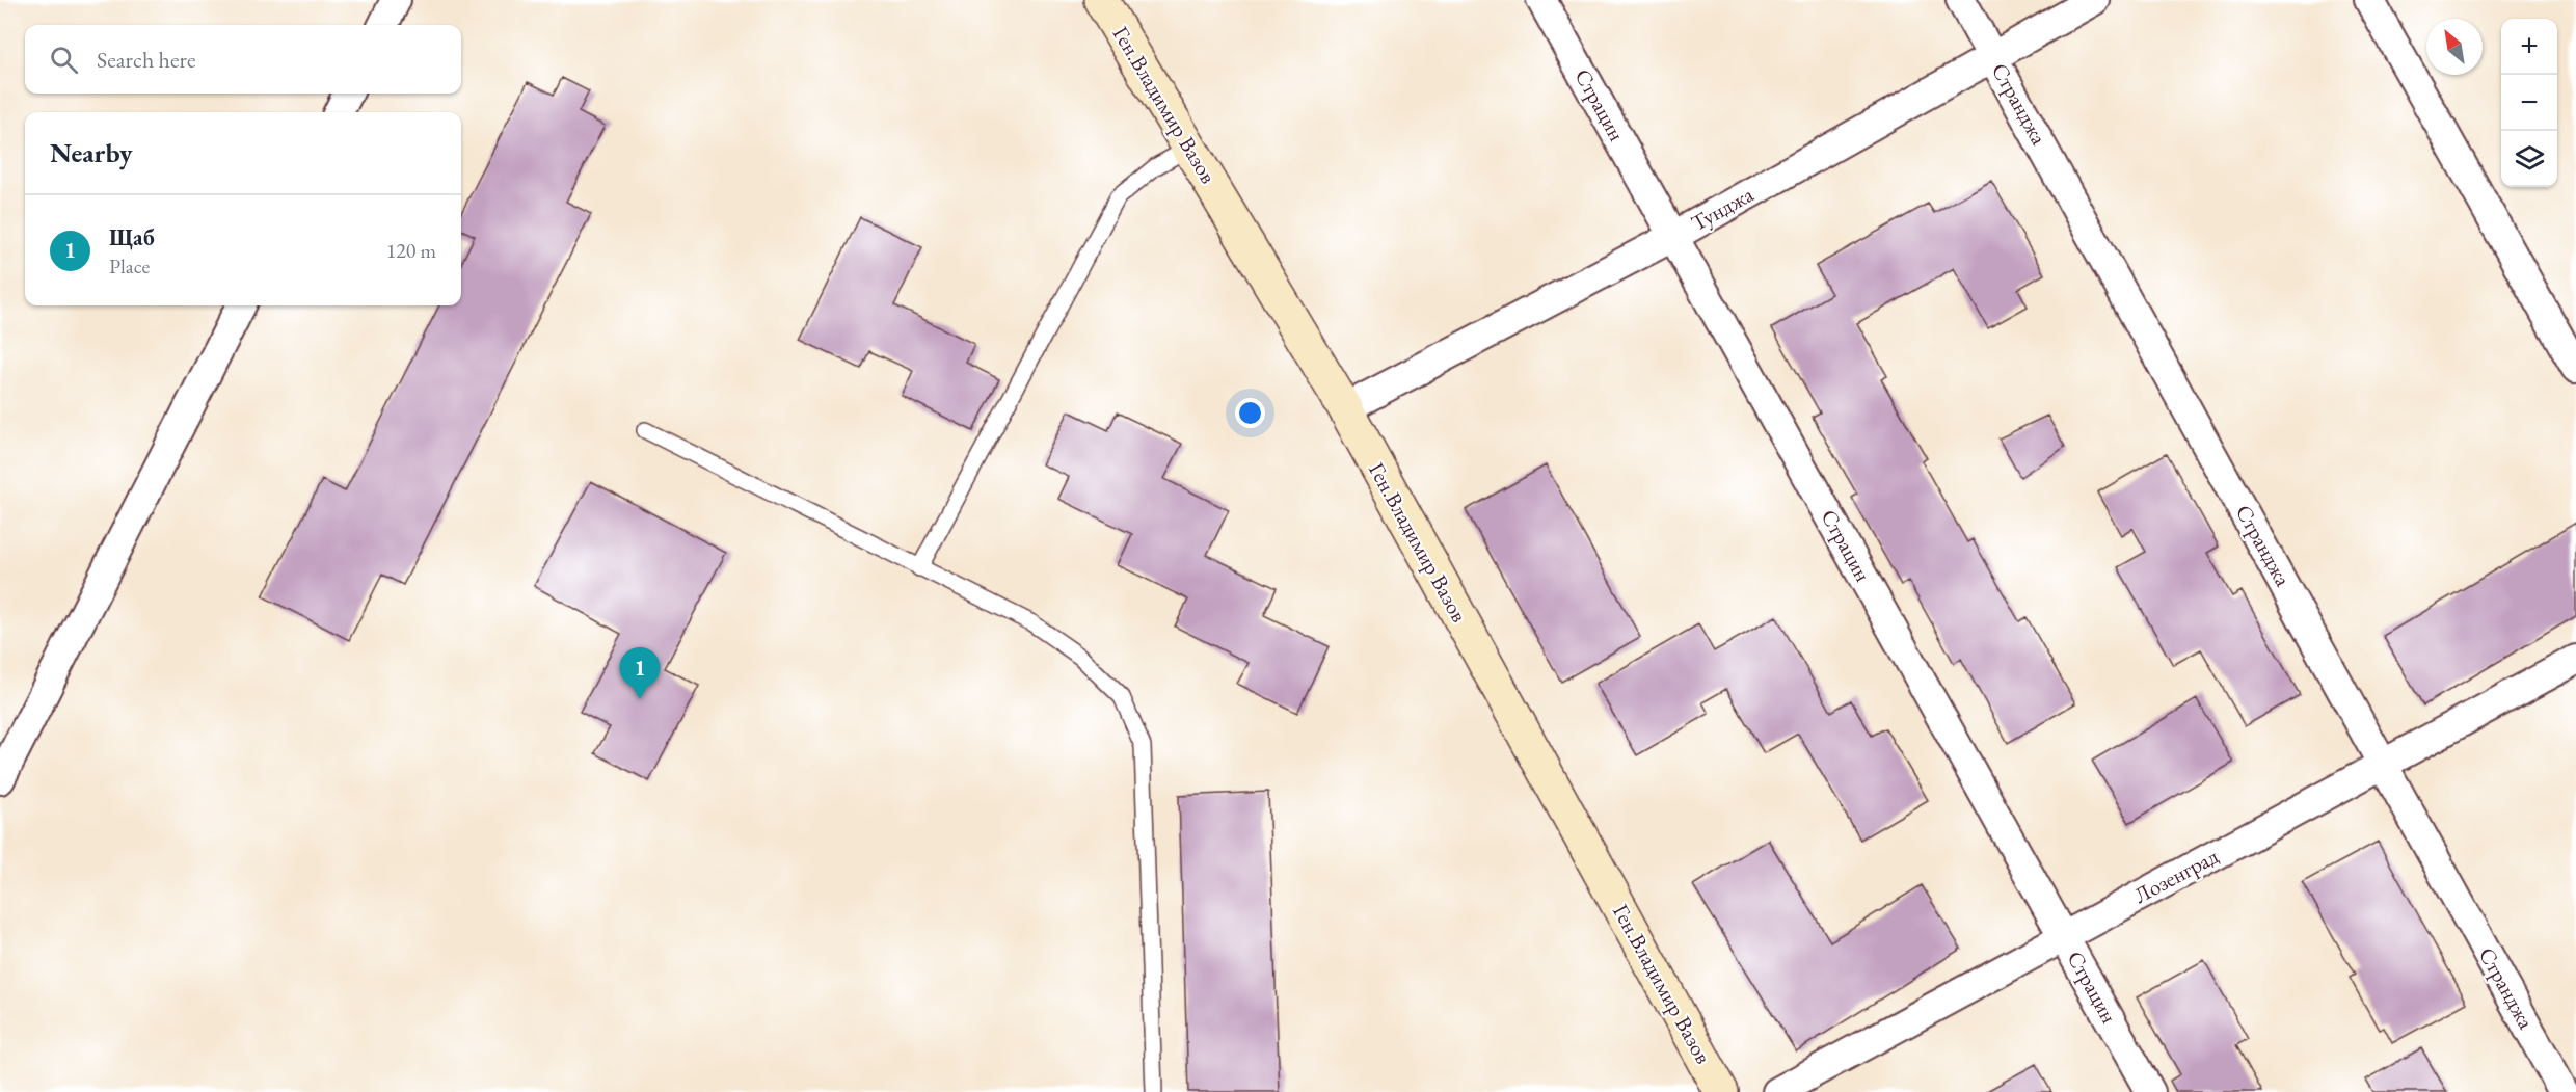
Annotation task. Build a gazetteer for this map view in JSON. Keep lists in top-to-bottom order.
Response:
{
  "streets": {
    "street": [
      "Странджа",
      "Ген.Владимир Вазов",
      "Страцин",
      "Тунджа",
      "Лозенград"
    ]
  },
  "crossings": [
    ["Странджа", "Тунджа"],
    ["Странджа", "Лозенград"],
    ["Ген.Владимир Вазов", "Тунджа"],
    ["Страцин", "Тунджа"],
    ["Страцин", "Лозенград"]
  ],
  "north": "top left",
  "page": {
    "map_buttons": ["+", "−"],
    "search": "Search here",
    "heading": "Nearby",
    "list": [
      {
        "mark": "1",
        "name": "Щаб",
        "note": "Place",
        "value": "120 m"
      }
    ],
    "pins": "1"
  }
}
